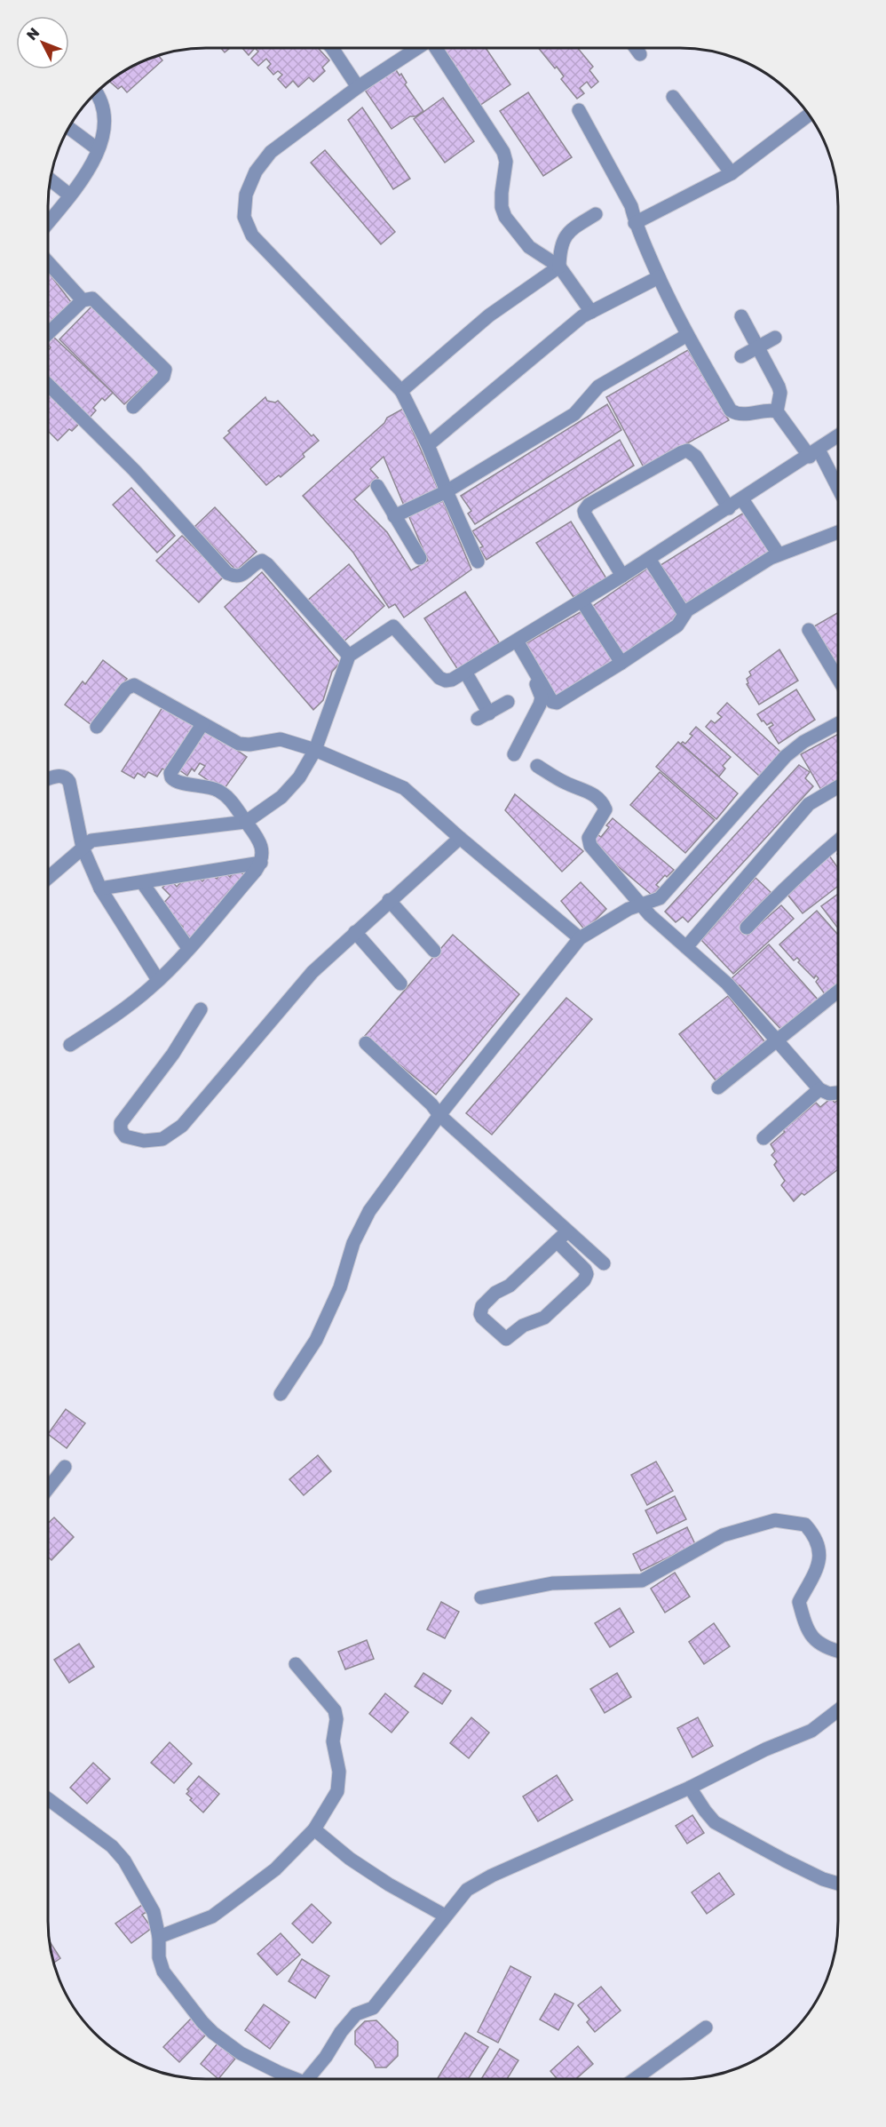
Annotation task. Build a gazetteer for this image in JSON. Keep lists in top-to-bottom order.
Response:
{
  "north": "top left"
}
